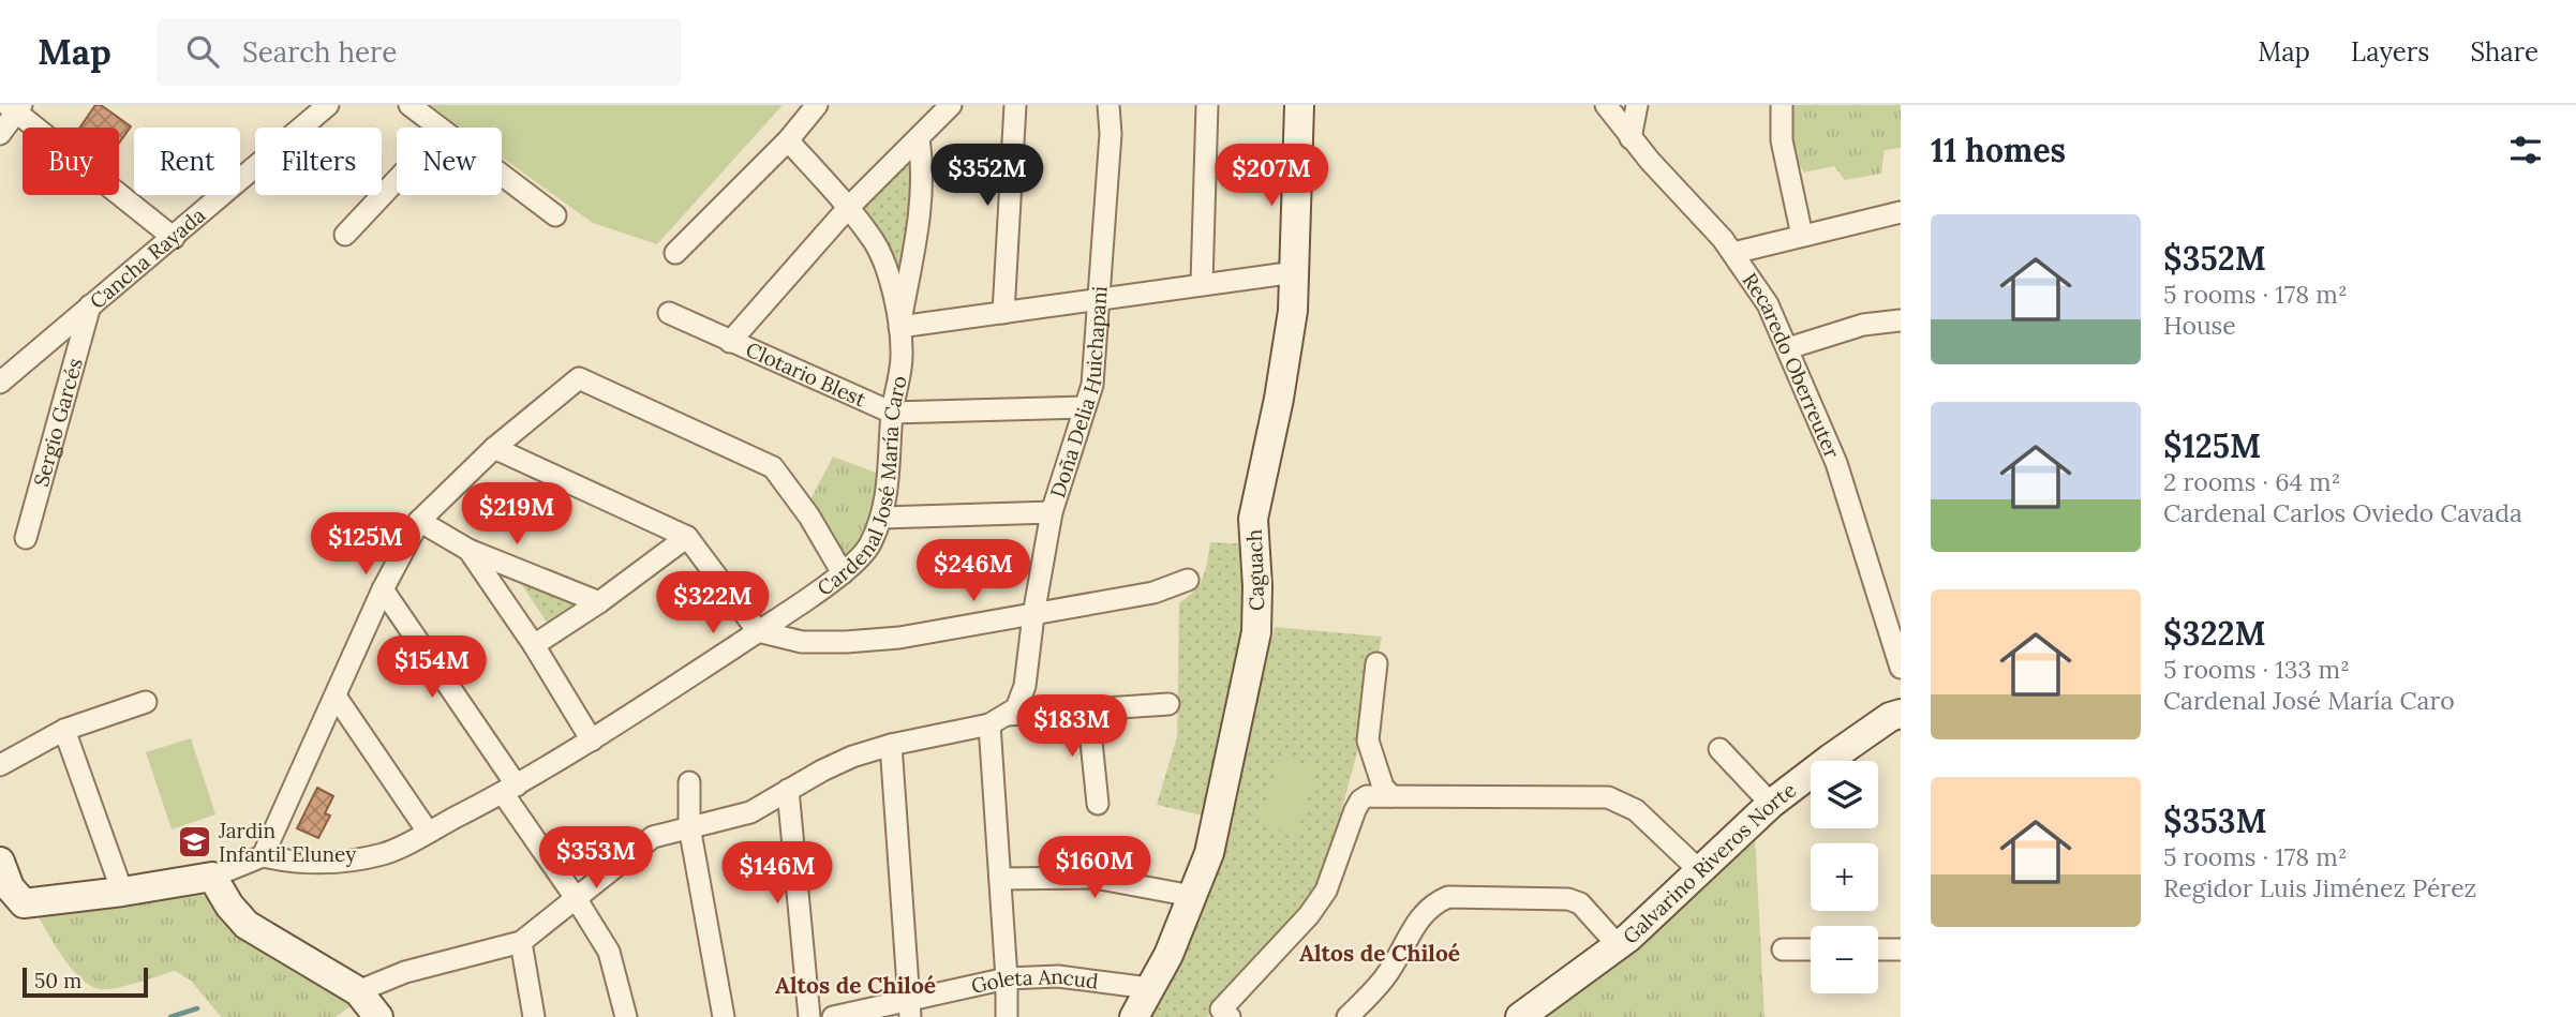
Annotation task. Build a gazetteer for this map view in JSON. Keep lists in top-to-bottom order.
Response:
{
  "streets": {
    "street": [
      "Cancha Rayada",
      "Recaredo Oberreuter",
      "Clotario Blest",
      "Doña Delia Huichapani",
      "Sergio Garcés",
      "Cardenal José María Caro",
      "Caguach",
      "Galvarino Riveros Norte",
      "Goleta Ancud"
    ]
  },
  "crossings": [
    ["Cancha Rayada", "Sergio Garcés"],
    ["Clotario Blest", "Doña Delia Huichapani"],
    ["Clotario Blest", "Cardenal José María Caro"],
    ["Caguach", "Goleta Ancud"]
  ],
  "districts": ["Altos de Chiloé", "Altos de Chiloé"],
  "places": {
    "school or university": ["Jardin Infantil Eluney"]
  },
  "scale_bar": "50 m",
  "page": {
    "header": "Map",
    "search": "Search here",
    "nav": ["Map", "Layers", "Share"],
    "heading": "11 homes",
    "chip": [
      "Buy",
      "Rent",
      "Filters",
      "New"
    ],
    "price": [
      "$352M",
      "$207M",
      "$219M",
      "$125M",
      "$246M",
      "$322M",
      "$154M",
      "$183M",
      "$353M",
      "$160M",
      "$146M"
    ],
    "list": [
      {
        "name": "$352M",
        "note": "5 rooms · 178 m² · House"
      },
      {
        "name": "$125M",
        "note": "2 rooms · 64 m² · Cardenal Carlos Oviedo Cavada"
      },
      {
        "name": "$322M",
        "note": "5 rooms · 133 m² · Cardenal José María Caro"
      },
      {
        "name": "$353M",
        "note": "5 rooms · 178 m² · Regidor Luis Jiménez Pérez"
      }
    ],
    "map_buttons": ["+", "−"],
    "scale": "50 m"
  }
}
